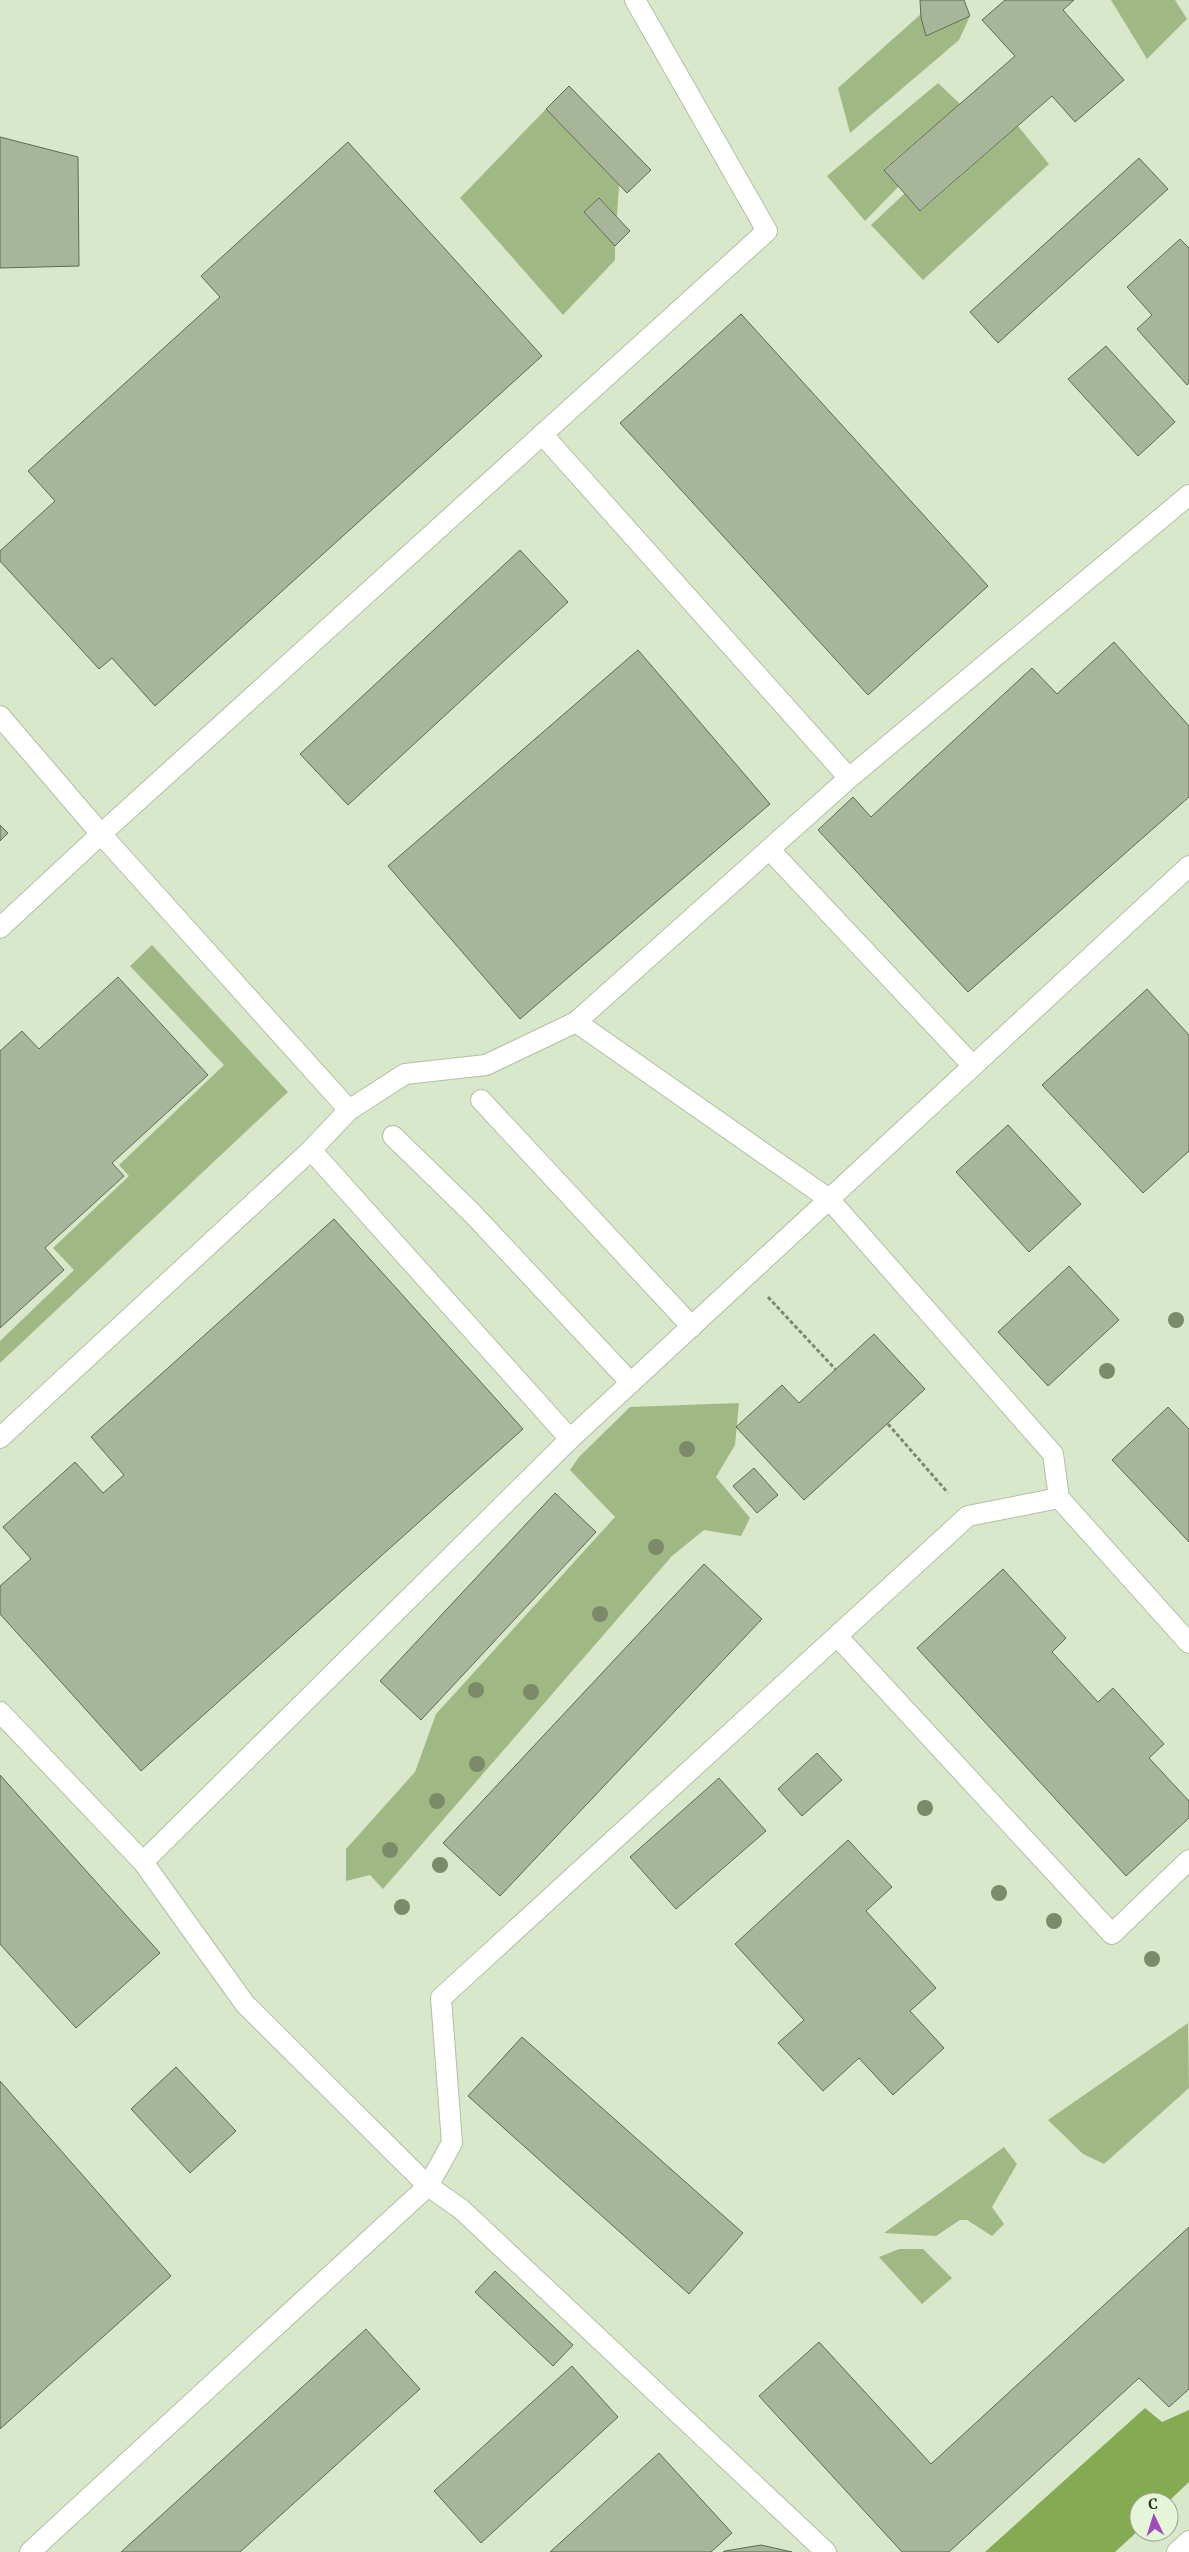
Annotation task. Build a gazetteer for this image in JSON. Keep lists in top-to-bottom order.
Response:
{
  "north": "top"
}
